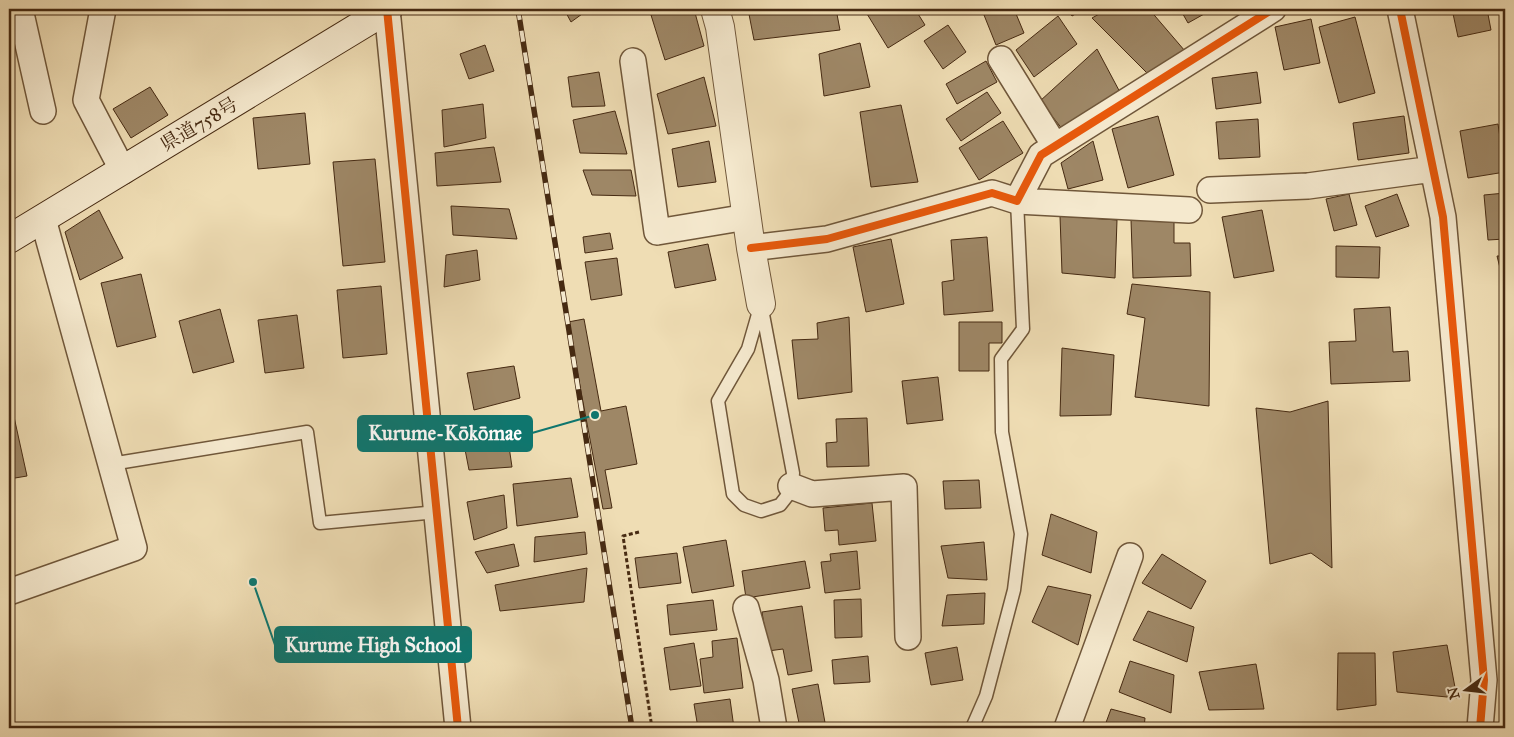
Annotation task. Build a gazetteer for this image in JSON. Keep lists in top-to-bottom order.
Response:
{
  "streets": {
    "main road": ["県道758号"]
  },
  "places": ["Kurume-Kōkōmae", "Kurume High School"],
  "north": "left"
}
